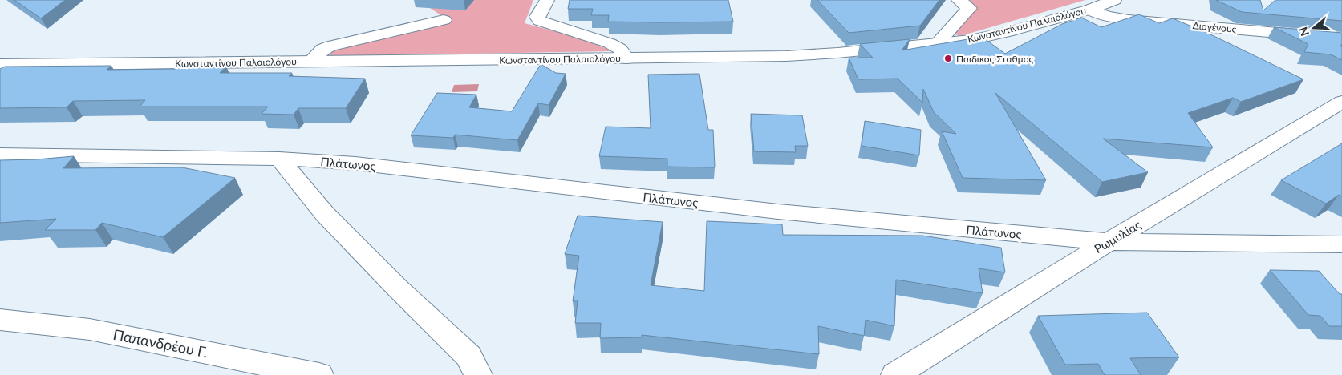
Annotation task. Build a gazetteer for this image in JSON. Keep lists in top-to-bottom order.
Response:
{
  "streets": {
    "street": [
      "Κωνσταντίνου Παλαιολόγου",
      "Διογένους",
      "Πλάτωνος",
      "Ρωμυλίας",
      "Παπανδρέου Γ."
    ]
  },
  "crossings": [
    ["Κωνσταντίνου Παλαιολόγου", "Διογένους"],
    ["Πλάτωνος", "Ρωμυλίας"]
  ],
  "places": ["Παιδικος Σταθμος"],
  "north": "left"
}
